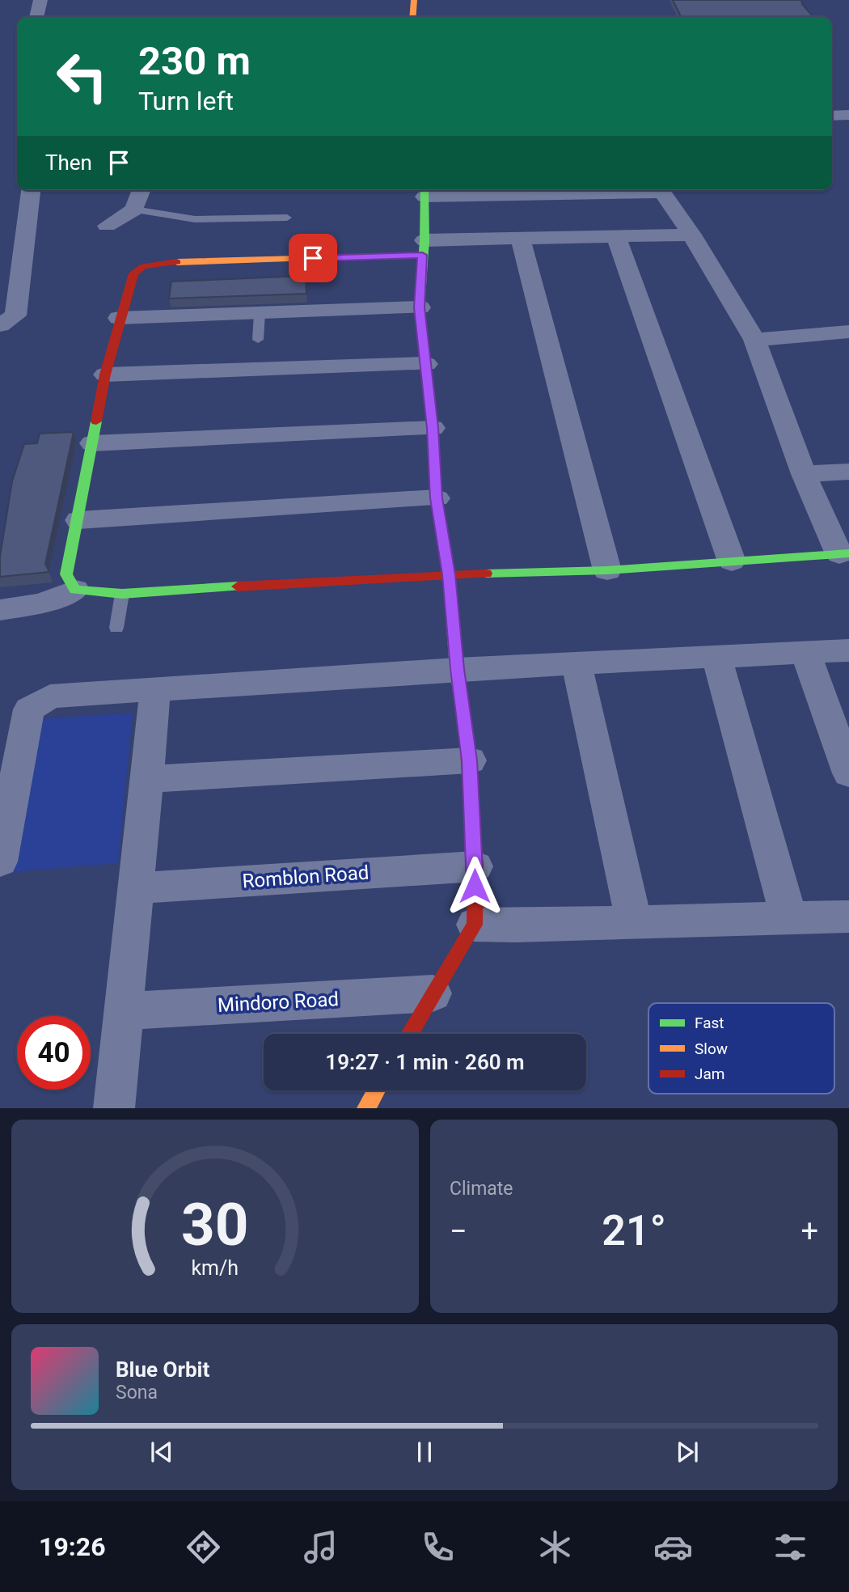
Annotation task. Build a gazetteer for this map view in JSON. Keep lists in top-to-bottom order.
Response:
{
  "streets": {
    "street": ["Romblon Road", "Mindoro Road"]
  },
  "legend": ["Fast", "Slow", "Jam"],
  "page": {
    "turn": ["230 m", "Turn left"],
    "then": "Then",
    "limit": "40",
    "trip": "19:27 · 1 min · 260 m",
    "tile": "Climate",
    "heat": ["−", "21°", "+"],
    "song": ["Blue Orbit", "Sona"],
    "tabs": "19:26",
    "gauge": ["30", "km/h"]
  }
}
